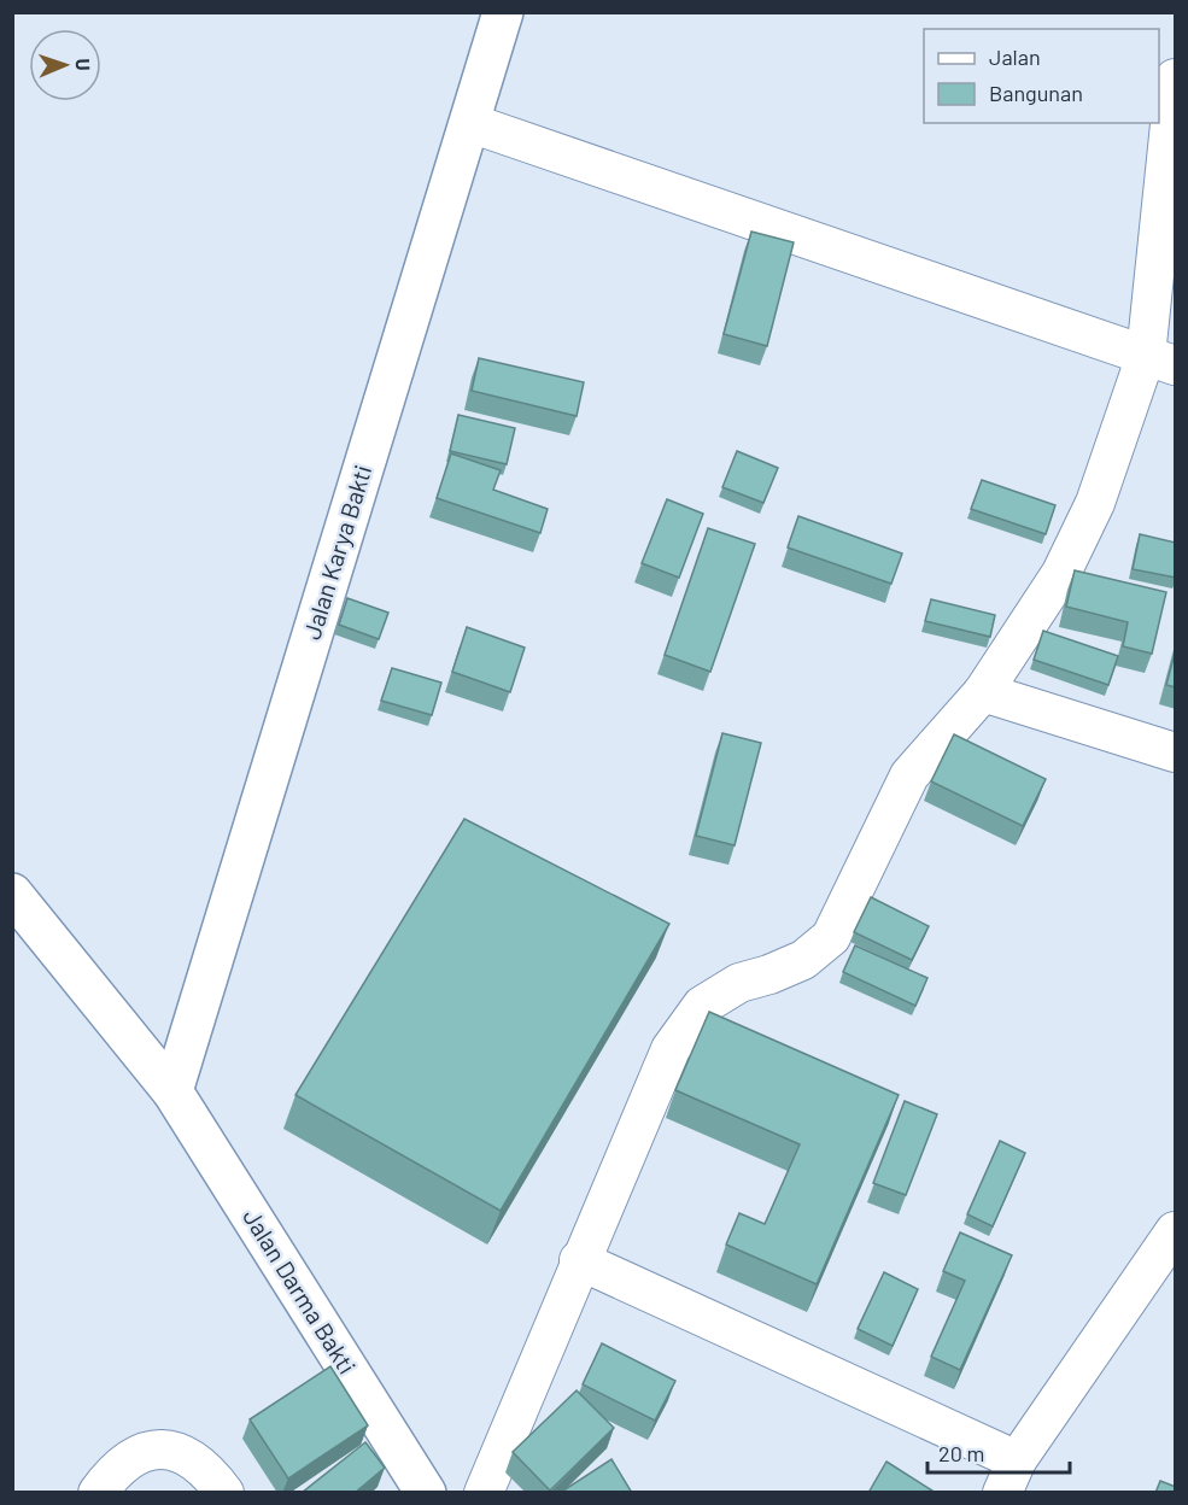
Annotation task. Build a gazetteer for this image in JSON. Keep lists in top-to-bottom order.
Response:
{
  "streets": {
    "street": ["Jalan Karya Bakti", "Jalan Darma Bakti"]
  },
  "crossings": [
    ["Jalan Karya Bakti", "Jalan Darma Bakti"]
  ],
  "legend": ["Jalan", "Bangunan"],
  "scale_bar": "20 m",
  "north": "right"
}
